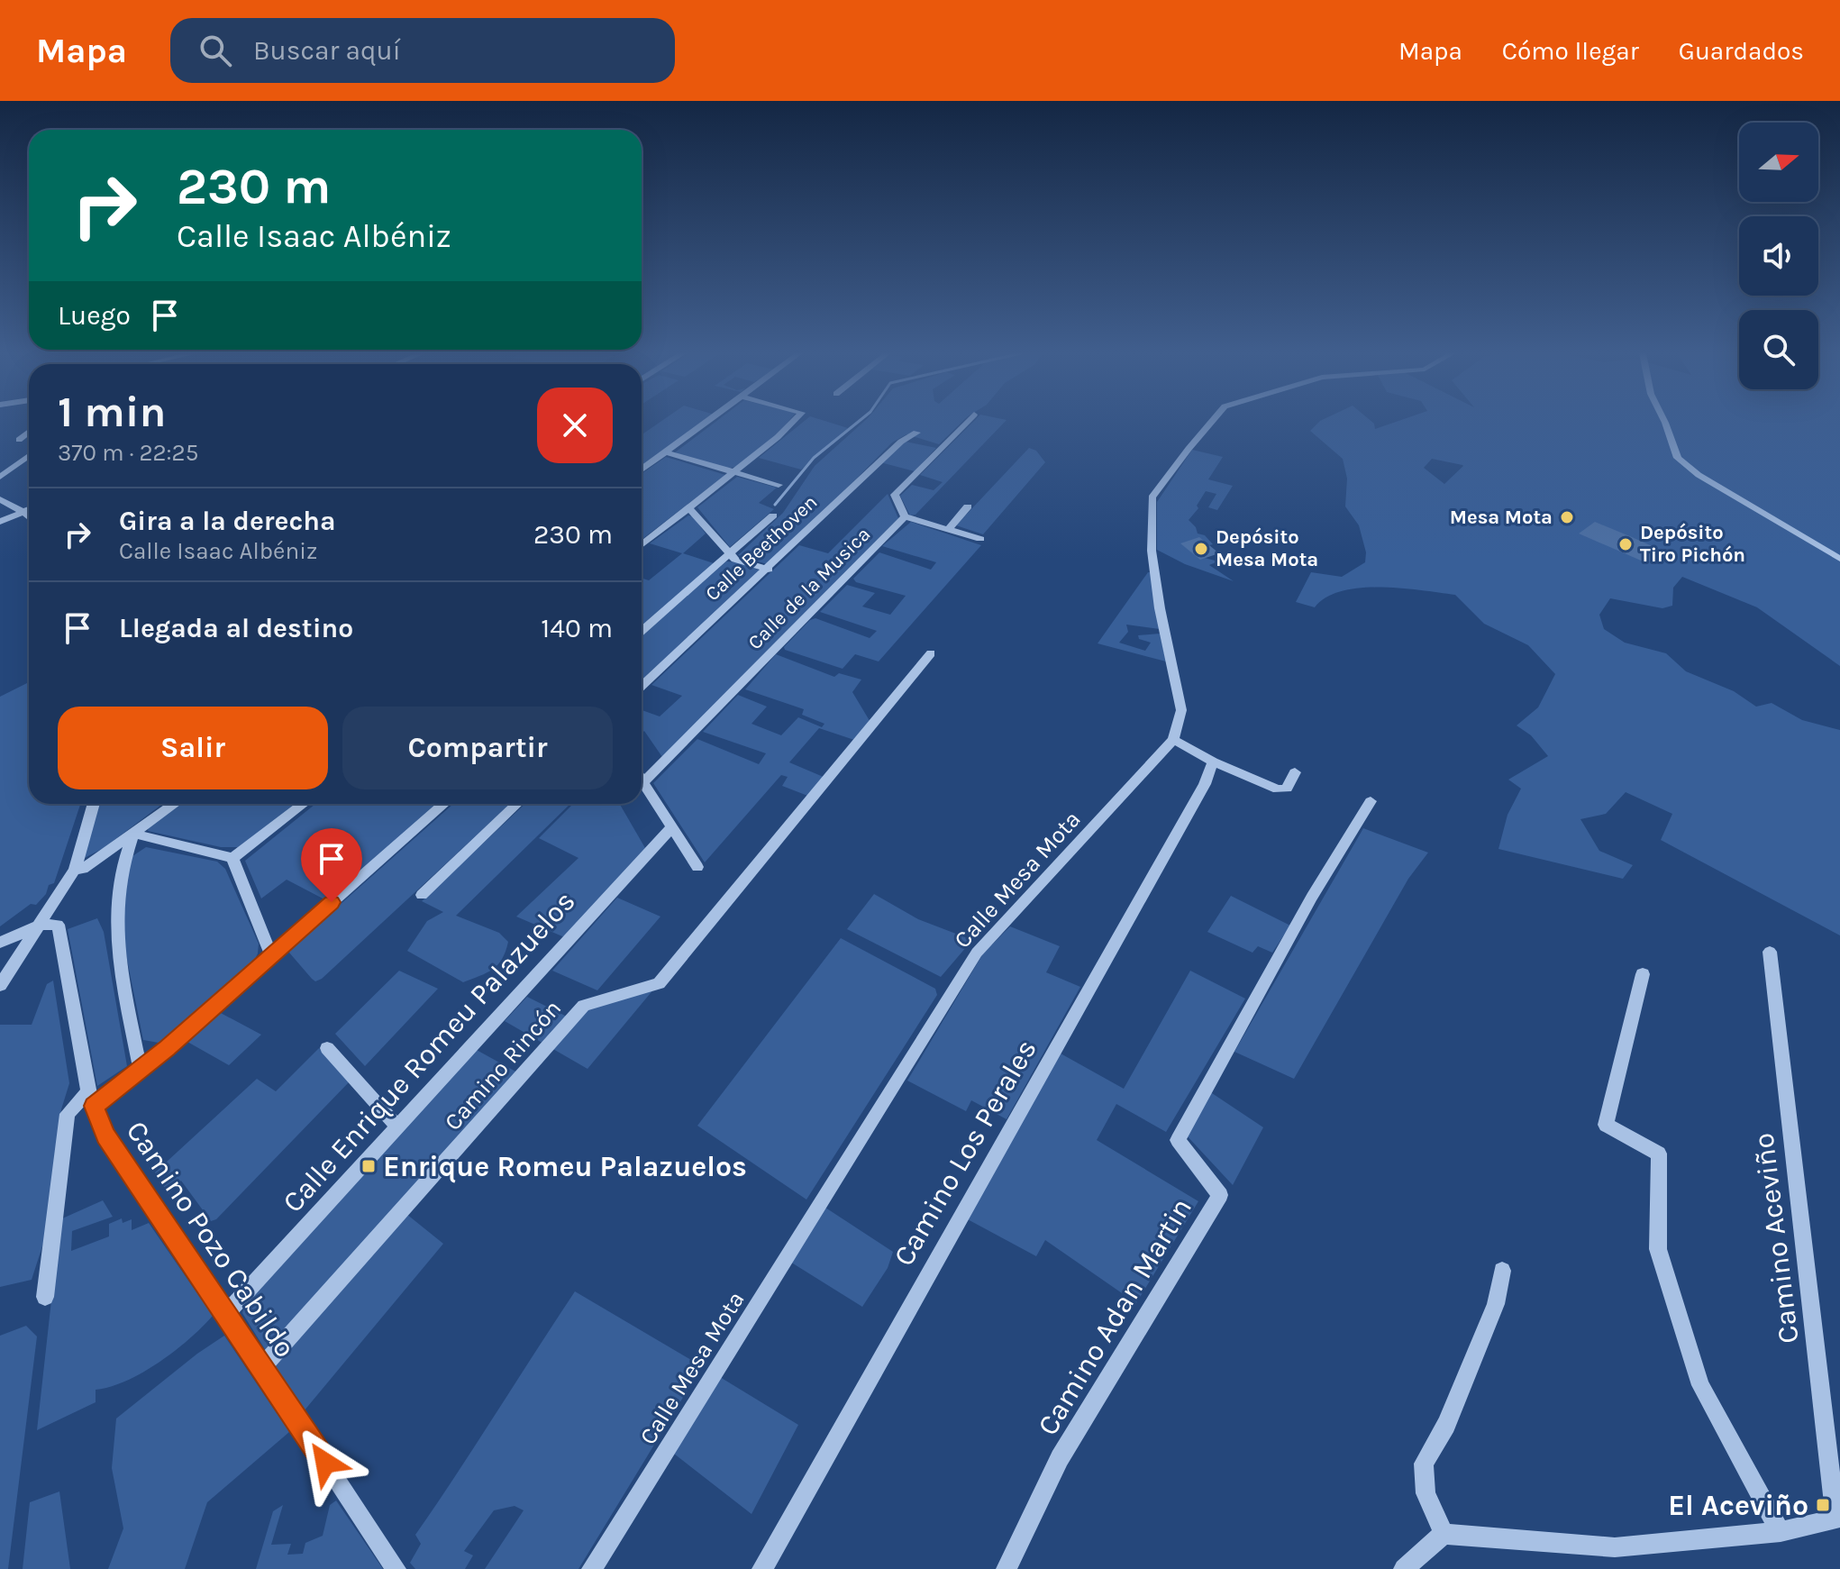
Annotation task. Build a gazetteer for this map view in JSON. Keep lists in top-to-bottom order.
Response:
{
  "streets": {
    "street": [
      "Calle Beethoven",
      "Calle de la Musica",
      "Calle Mesa Mota",
      "Calle Enrique Romeu Palazuelos",
      "Camino Rincón",
      "Camino Los Perales",
      "Camino Aceviño",
      "Camino Pozo Cabildo",
      "Camino Adan Martin"
    ]
  },
  "crossings": [
    ["Calle Enrique Romeu Palazuelos", "Camino Pozo Cabildo"],
    ["Camino Rincón", "Camino Pozo Cabildo"]
  ],
  "places": {
    "other": ["Mesa Mota", "Depósito Tiro Pichón", "Depósito Mesa Mota"],
    "transit": ["Enrique Romeu Palazuelos", "El Aceviño"]
  },
  "north": "right",
  "page": {
    "header": "Mapa",
    "search": "Buscar aquí",
    "nav": ["Mapa", "Cómo llegar", "Guardados"],
    "turn": ["230 m", "Calle Isaac Albéniz"],
    "then": "Luego",
    "heading": ["1 min", "370 m · 22:25"],
    "list": [
      {
        "name": "Gira a la derecha",
        "note": "Calle Isaac Albéniz",
        "value": "230 m"
      },
      {
        "name": "Llegada al destino",
        "value": "140 m"
      }
    ],
    "buttons": ["Salir", "Compartir"]
  }
}
